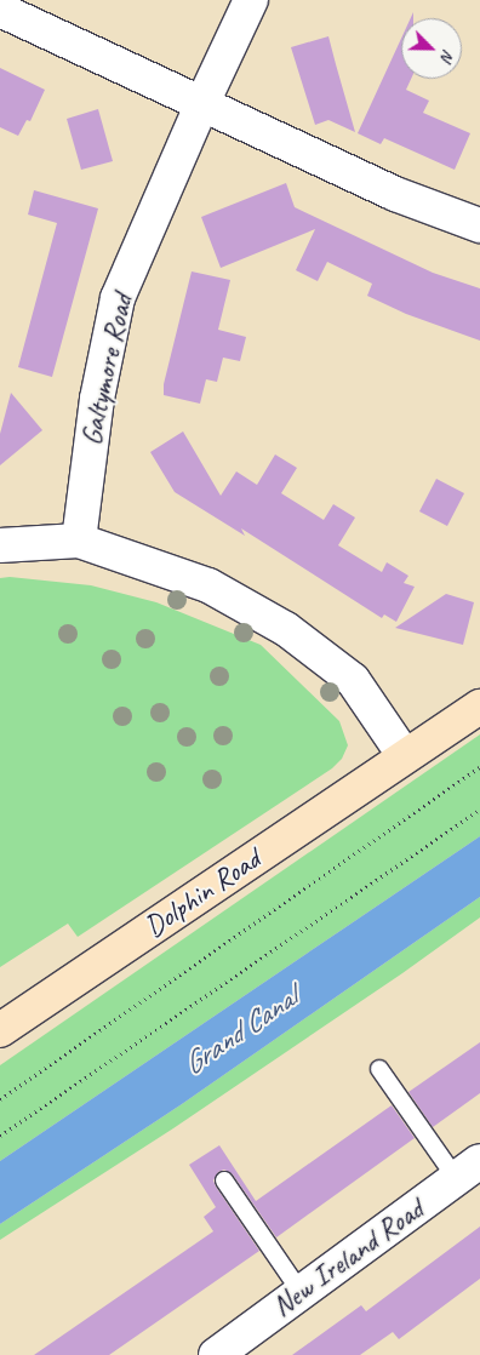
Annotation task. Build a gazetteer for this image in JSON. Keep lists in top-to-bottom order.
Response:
{
  "streets": {
    "main road": ["Dolphin Road"],
    "street": ["Galtymore Road", "New Ireland Road"]
  },
  "water": ["Grand Canal"],
  "north": "bottom right"
}
